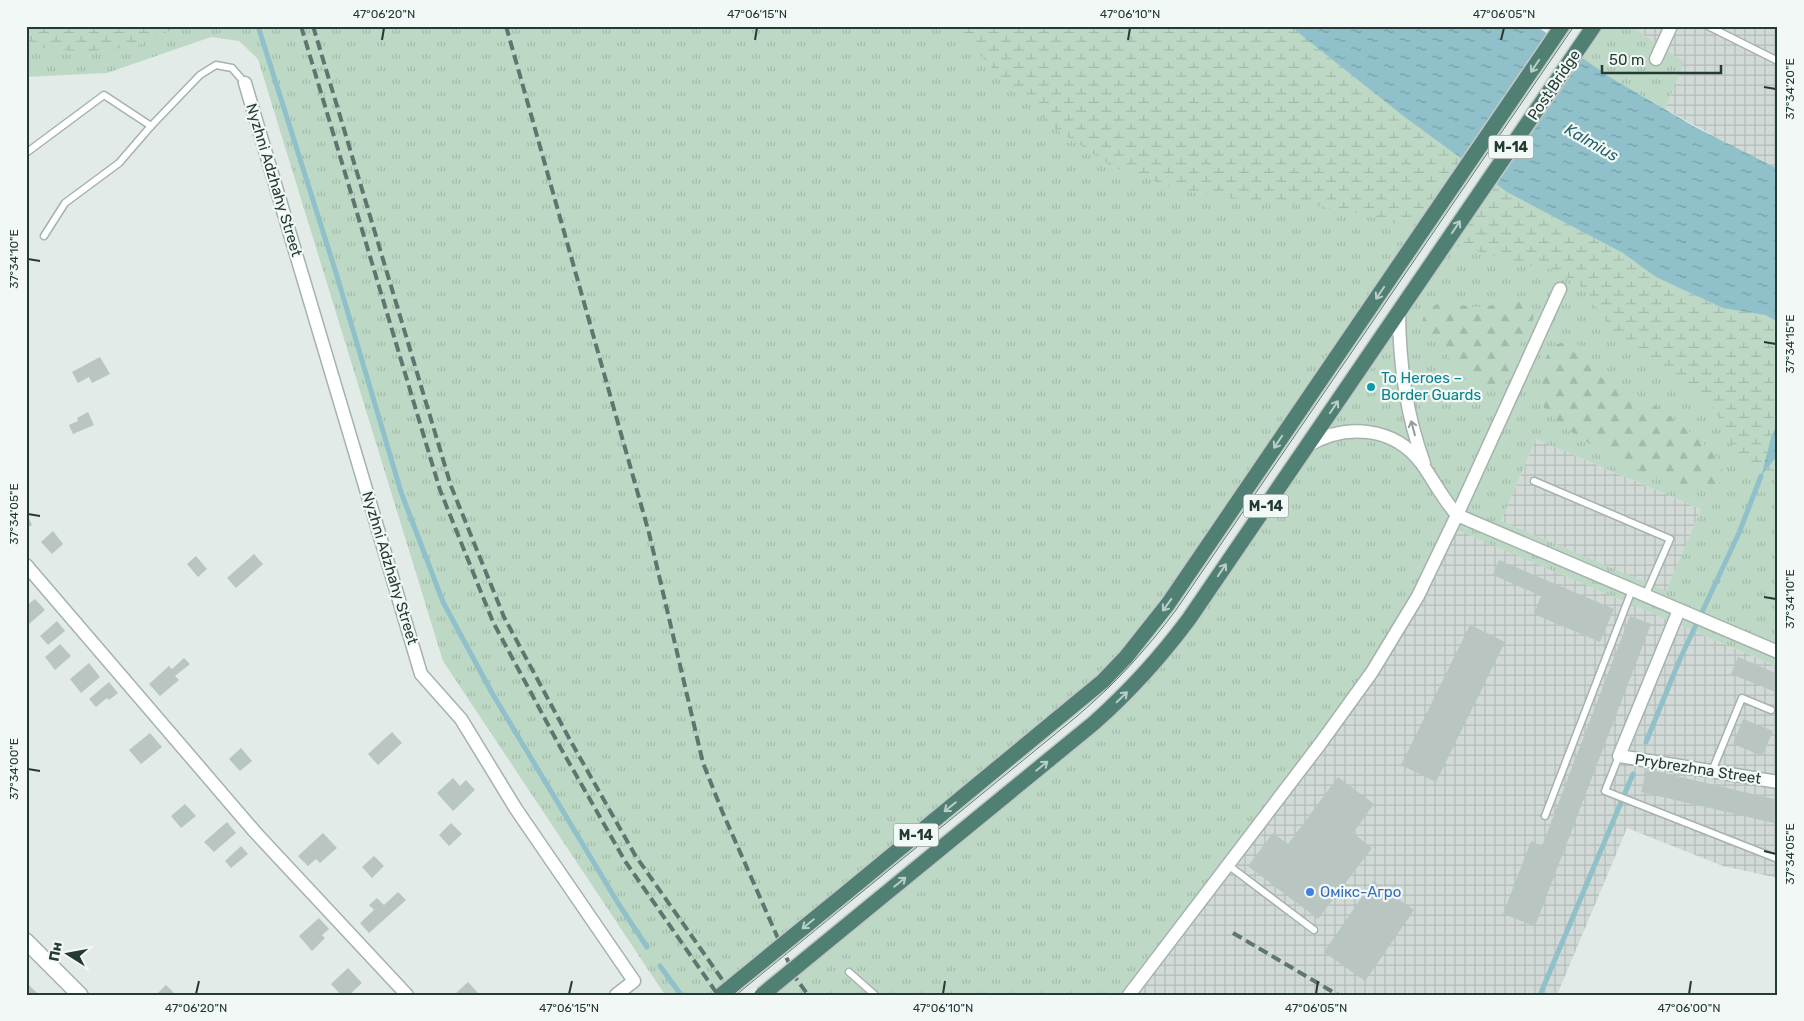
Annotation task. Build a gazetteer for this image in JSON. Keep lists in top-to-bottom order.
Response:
{
  "streets": {
    "highway": ["Post Bridge", "М-14"],
    "street": ["Nyzhni Adzhahy Street", "Prybrezhna Street"]
  },
  "crossings": [
    ["Post Bridge", "М-14"]
  ],
  "water": ["Kalmius"],
  "places": ["To Heroes – Border Guards", "Омiкс-Агро"],
  "scale_bar": "50 m",
  "north": "left",
  "coordinates": [
    "47°06'20\"N",
    "47°06'15\"N",
    "47°06'10\"N",
    "47°06'05\"N",
    "37°34'20\"E",
    "37°34'10\"E",
    "37°34'15\"E",
    "37°34'05\"E",
    "37°34'00\"E",
    "47°06'00\"N"
  ]
}
